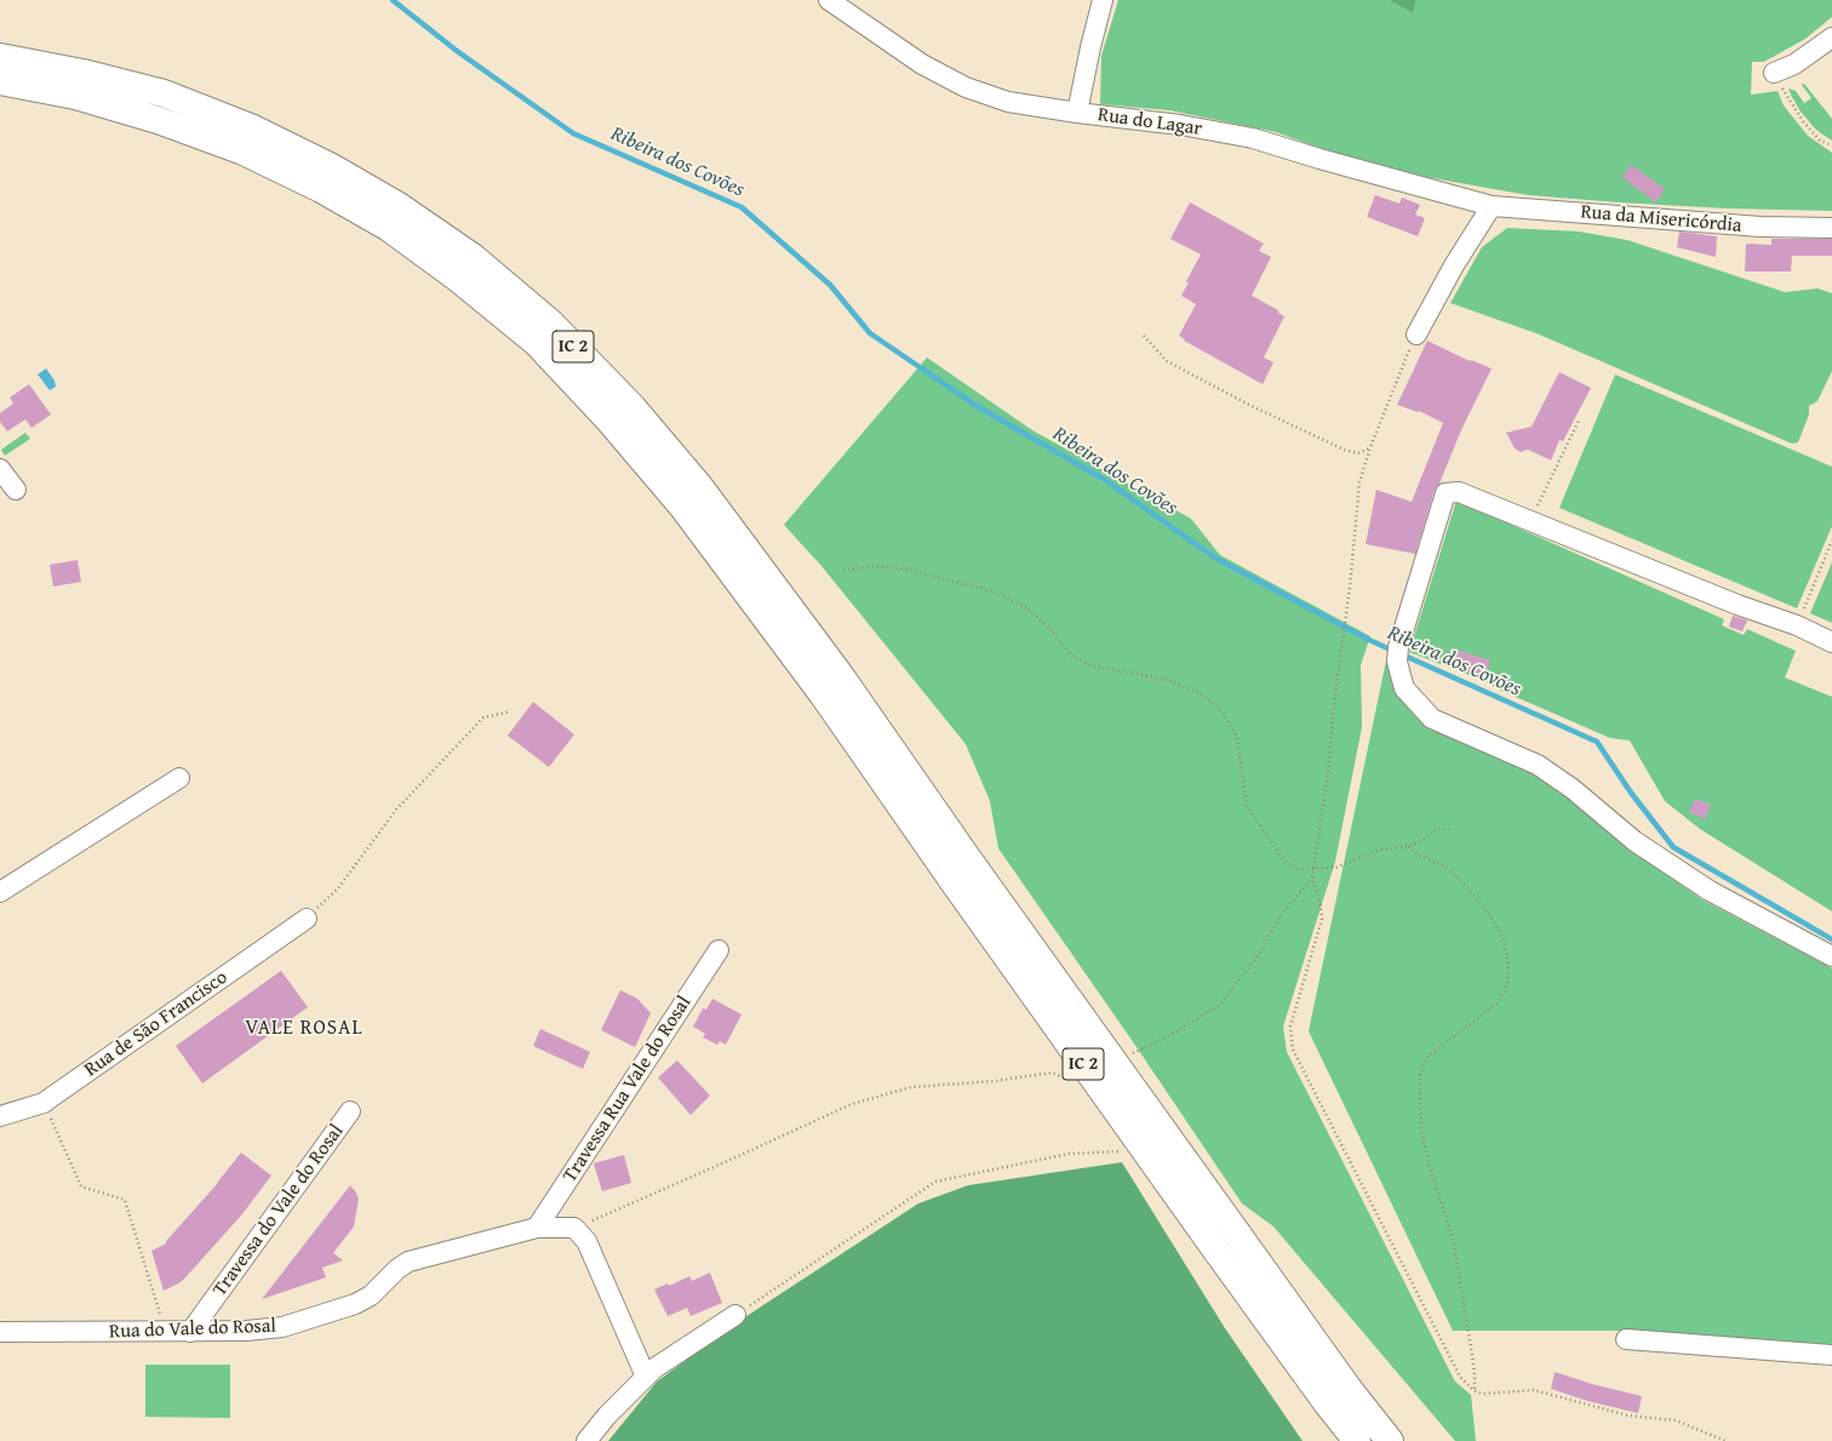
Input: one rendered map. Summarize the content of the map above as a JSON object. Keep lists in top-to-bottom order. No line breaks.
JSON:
{"streets":{"highway":["IC 2"],"street":["Rua do Lagar","Rua da Misericórdia","Rua de São Francisco","Travessa Rua Vale do Rosal","Travessa do Vale do Rosal","Rua do Vale do Rosal"]},"crossings":[["Rua do Lagar","Rua da Misericórdia"],["Travessa Rua Vale do Rosal","Rua do Vale do Rosal"],["Travessa do Vale do Rosal","Rua do Vale do Rosal"]],"districts":["VALE ROSAL"],"water":["Ribeira dos Covões"]}
